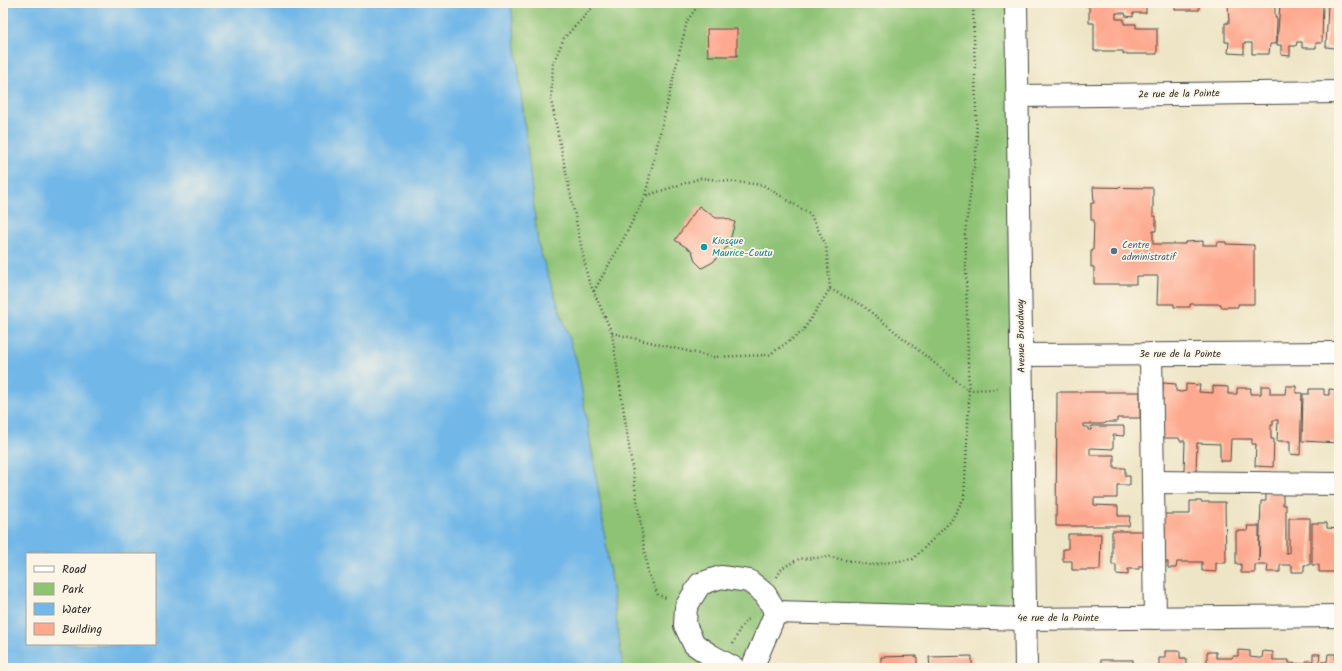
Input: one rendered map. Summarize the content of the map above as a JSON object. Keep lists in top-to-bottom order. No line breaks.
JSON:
{"streets":{"street":["2e rue de la Pointe","Avenue Broadway","3e rue de la Pointe","4e rue de la Pointe"]},"crossings":[["2e rue de la Pointe","Avenue Broadway"],["Avenue Broadway","3e rue de la Pointe"],["Avenue Broadway","4e rue de la Pointe"]],"places":["Kiosque Maurice-Coutu","Centre administratif"],"legend":["Road","Park","Water","Building"]}
